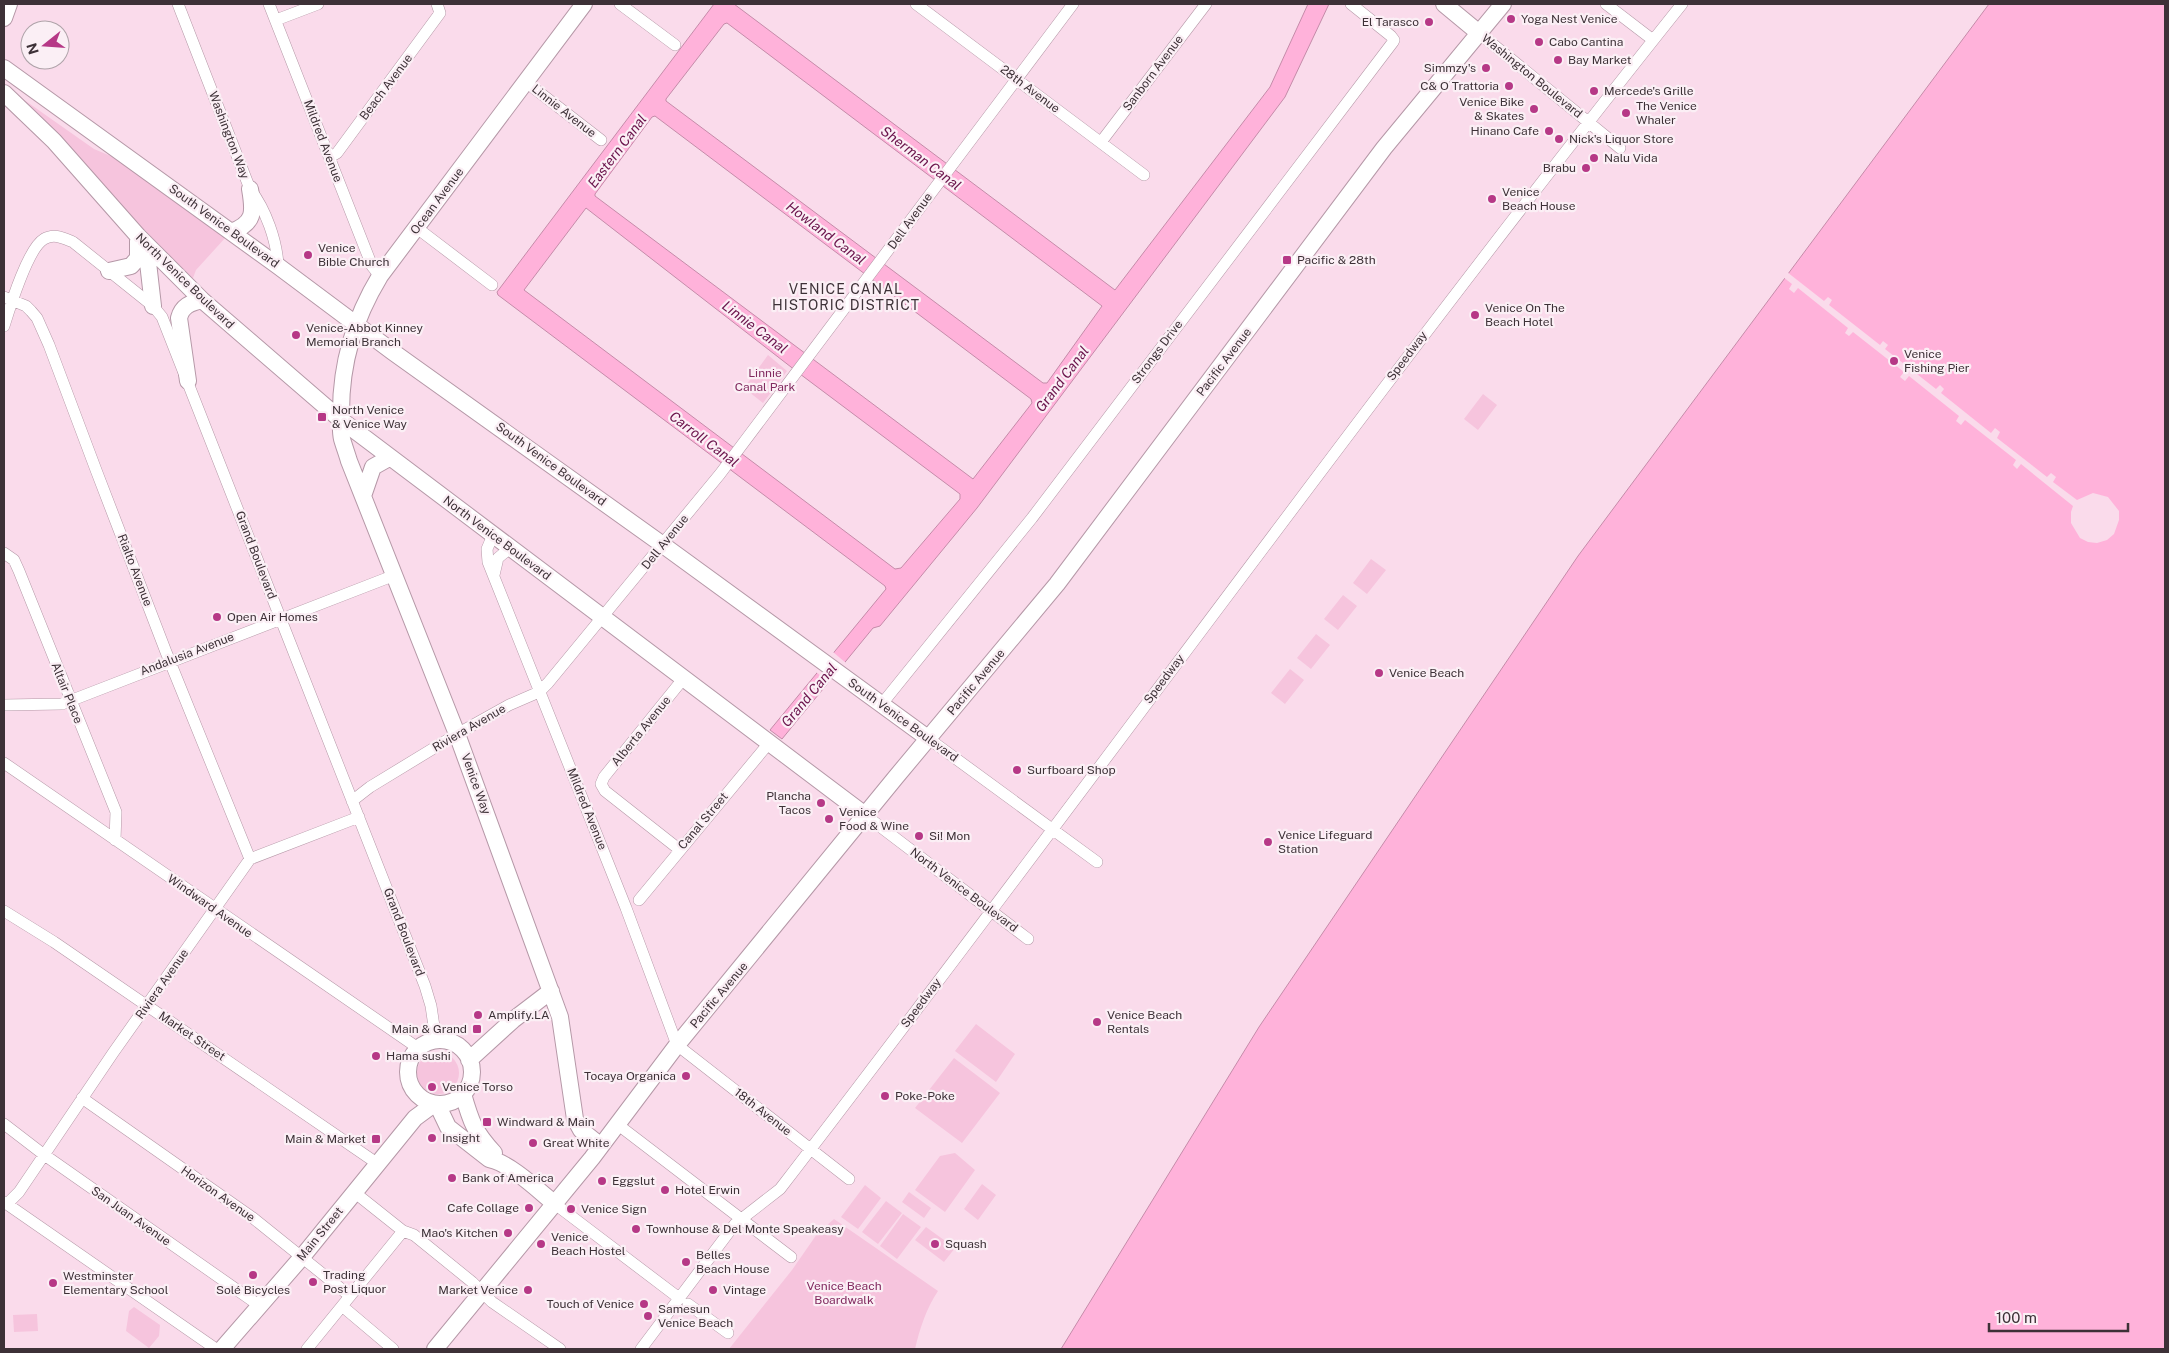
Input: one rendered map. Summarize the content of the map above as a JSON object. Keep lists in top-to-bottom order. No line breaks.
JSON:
{"streets":{"main road":["Washington Boulevard","Ocean Avenue","South Venice Boulevard","North Venice Boulevard","Pacific Avenue","Venice Way","Main Street"],"street":["Sanborn Avenue","Beach Avenue","28th Avenue","Linnie Avenue","Washington Way","Mildred Avenue","Dell Avenue","Strongs Drive","Speedway","Grand Boulevard","Rialto Avenue","Andalusia Avenue","Altair Place","Riviera Avenue","Alberta Avenue","Canal Street","Windward Avenue","Market Street","18th Avenue","Horizon Avenue","San Juan Avenue"]},"crossings":[["Sanborn Avenue","28th Avenue"],["Washington Boulevard","Speedway"],["Washington Boulevard","Pacific Avenue"],["Beach Avenue","Mildred Avenue"],["28th Avenue","Dell Avenue"],["Linnie Avenue","Ocean Avenue"],["Washington Way","South Venice Boulevard"],["Mildred Avenue","Ocean Avenue"],["Mildred Avenue","Dell Avenue"],["Mildred Avenue","North Venice Boulevard"],["Mildred Avenue","Pacific Avenue"],["Mildred Avenue","Riviera Avenue"],["Mildred Avenue","18th Avenue"],["Ocean Avenue","South Venice Boulevard"],["Ocean Avenue","North Venice Boulevard"],["Ocean Avenue","Venice Way"],["Dell Avenue","South Venice Boulevard"],["Dell Avenue","North Venice Boulevard"],["Dell Avenue","Riviera Avenue"],["South Venice Boulevard","Strongs Drive"],["South Venice Boulevard","Speedway"],["South Venice Boulevard","Pacific Avenue"],["North Venice Boulevard","Speedway"],["North Venice Boulevard","Pacific Avenue"],["North Venice Boulevard","Alberta Avenue"],["North Venice Boulevard","Venice Way"],["North Venice Boulevard","Canal Street"],["Speedway","18th Avenue"],["Pacific Avenue","Venice Way"],["Pacific Avenue","18th Avenue"],["Grand Boulevard","Rialto Avenue"],["Grand Boulevard","Andalusia Avenue"],["Grand Boulevard","Riviera Avenue"],["Grand Boulevard","Windward Avenue"],["Grand Boulevard","Main Street"],["Rialto Avenue","Andalusia Avenue"],["Rialto Avenue","Riviera Avenue"],["Andalusia Avenue","Altair Place"],["Andalusia Avenue","Venice Way"],["Altair Place","Windward Avenue"],["Riviera Avenue","Venice Way"],["Riviera Avenue","Windward Avenue"],["Riviera Avenue","Market Street"],["Riviera Avenue","Horizon Avenue"],["Riviera Avenue","San Juan Avenue"],["Alberta Avenue","Canal Street"],["Windward Avenue","Main Street"],["Market Street","Main Street"],["Horizon Avenue","Main Street"],["San Juan Avenue","Main Street"]],"districts":["VENICE CANAL HISTORIC DISTRICT"],"water":["Eastern Canal","Sherman Canal","Howland Canal","Linnie Canal","Grand Canal","Carroll Canal"],"parks":["Linnie Canal Park","Venice Beach Boardwalk"],"places":{"other":["Yoga Nest Venice","El Tarasco","Cabo Cantina","Bay Market","Simmzy's","C& O Trattoria","Mercede's Grille","Venice Bike & Skates","The Venice Whaler","Hinano Cafe","Nick's Liquor Store","Nalu Vida","Brabu","Venice Beach House","Venice Bible Church","Venice On The Beach Hotel","Venice-Abbot Kinney Memorial Branch","Venice Fishing Pier","Open Air Homes","Venice Beach","Surfboard Shop","Plancha Tacos","Venice Food & Wine","Si! Mon","Venice Lifeguard Station","Amplify.LA","Venice Beach Rentals","Hama sushi","Tocaya Organica","Venice Torso","Poke-Poke","Insight","Great White","Bank of America","Eggslut","Hotel Erwin","Cafe Collage","Venice Sign","Townhouse & Del Monte Speakeasy","Mao's Kitchen","Venice Beach Hostel","Squash","Belles Beach House","Solé Bicycles","Trading Post Liquor","Westminster Elementary School","Market Venice","Vintage","Touch of Venice","Samesun Venice Beach"],"transit":["Pacific & 28th","North Venice & Venice Way","Main & Grand","Windward & Main","Main & Market"]},"scale_bar":"100 m","north":"left"}
